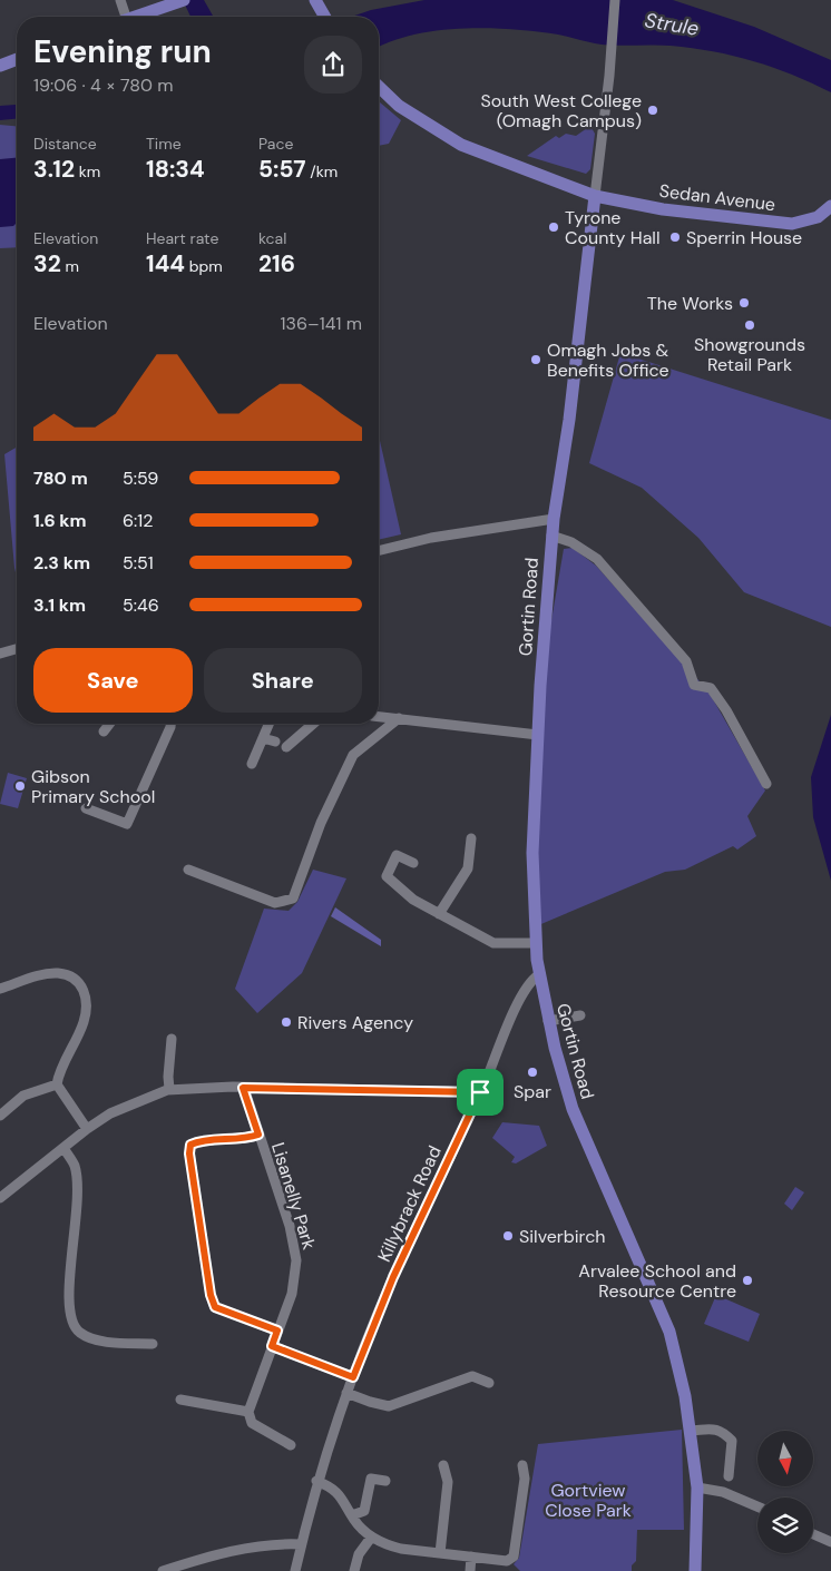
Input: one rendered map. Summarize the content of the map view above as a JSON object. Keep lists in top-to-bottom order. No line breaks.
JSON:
{"streets":{"main road":["Sedan Avenue","Gortin Road"],"street":["Lisanelly Park","Killybrack Road"]},"crossings":[["Sedan Avenue","Gortin Road"],["Gortin Road","Killybrack Road"]],"water":["Strule"],"parks":["Gortview Close Park"],"places":["South West College (Omagh Campus)","Tyrone County Hall","Sperrin House","The Works","Showgrounds Retail Park","Omagh Jobs & Benefits Office","Gibson Primary School","Rivers Agency","Spar","Silverbirch","Arvalee School and Resource Centre"],"north":"bottom","page":{"heading":["Evening run","19:06 · 4 × 780 m"],"stats":[["Distance","3.12 km"],["Time","18:34"],["Pace","5:57 /km"],["Elevation","32 m"],["Heart rate","144 bpm"],["kcal","216"]],"chart":["Elevation","136–141 m"],"list":[{"name":"780 m","note":"5:59"},{"name":"1.6 km","note":"6:12"},{"name":"2.3 km","note":"5:51"},{"name":"3.1 km","note":"5:46"}],"buttons":["Save","Share"]}}
